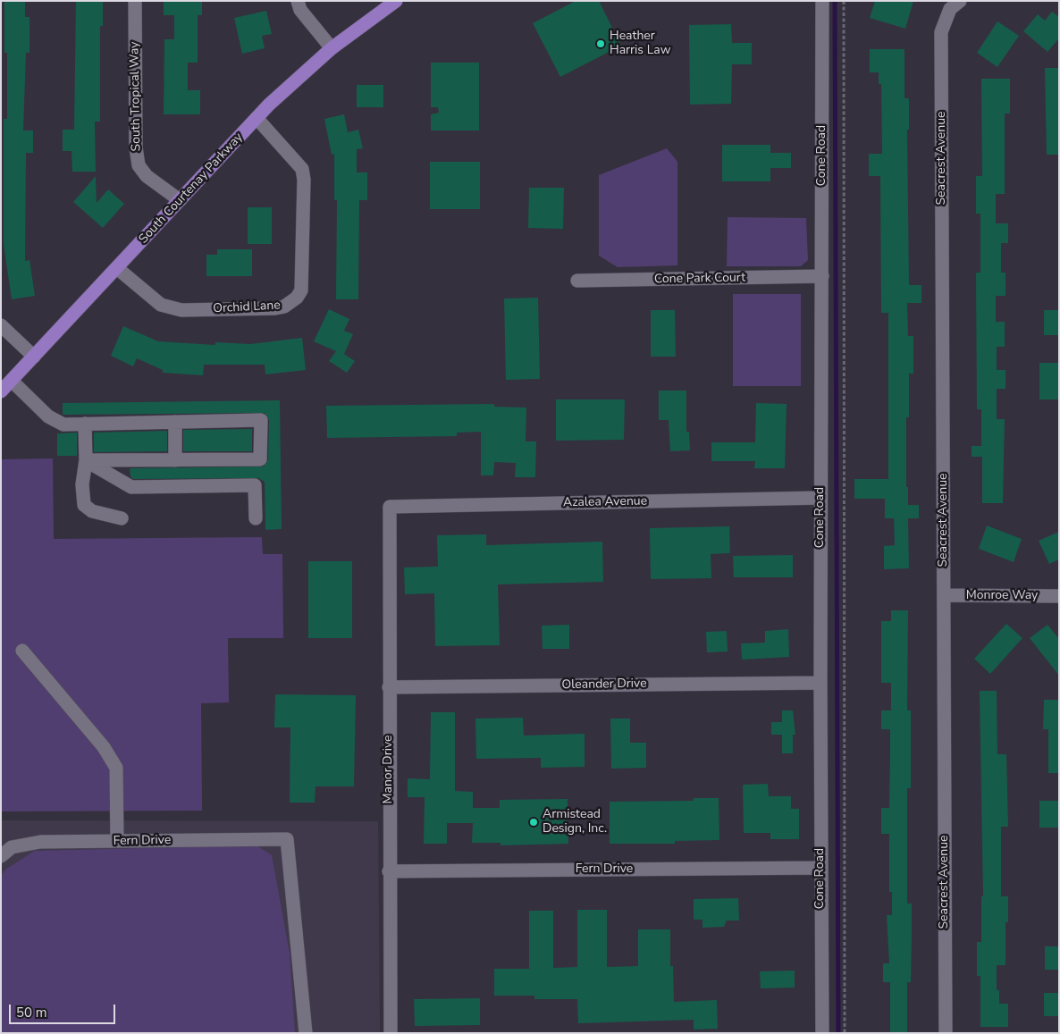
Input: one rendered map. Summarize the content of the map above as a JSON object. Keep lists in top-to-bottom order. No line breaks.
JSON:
{"streets":{"main road":["South Courtenay Parkway"],"street":["South Tropical Way","Cone Road","Seacrest Avenue","Cone Park Court","Orchid Lane","Azalea Avenue","Monroe Way","Oleander Drive","Manor Drive","Fern Drive"]},"crossings":[["South Tropical Way","South Courtenay Parkway"],["Cone Road","Cone Park Court"],["Cone Road","Azalea Avenue"],["Cone Road","Oleander Drive"],["Cone Road","Fern Drive"],["Seacrest Avenue","Monroe Way"],["South Courtenay Parkway","Orchid Lane"],["Azalea Avenue","Manor Drive"],["Oleander Drive","Manor Drive"],["Manor Drive","Fern Drive"]],"places":["Heather Harris Law","Armistead Design, Inc."],"scale_bar":"50 m"}
